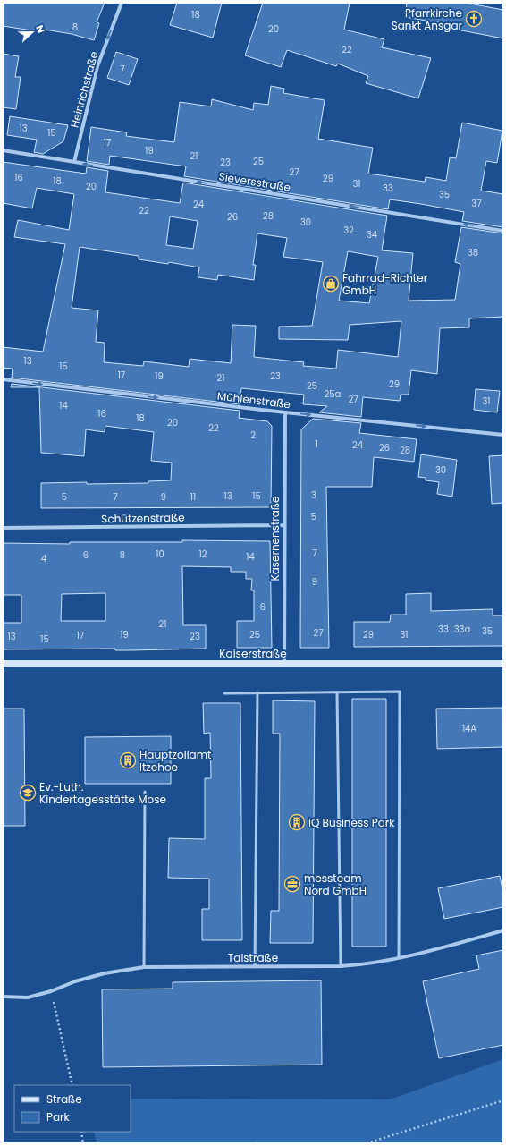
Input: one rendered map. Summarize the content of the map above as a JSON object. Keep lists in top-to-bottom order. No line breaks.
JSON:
{"streets":{"main road":["Kaiserstraße"],"street":["Heinrichstraße","Sieversstraße","Mühlenstraße","Schützenstraße","Kasernenstraße","Talstraße"]},"crossings":[["Heinrichstraße","Sieversstraße"],["Mühlenstraße","Kasernenstraße"],["Schützenstraße","Kasernenstraße"],["Kasernenstraße","Kaiserstraße"]],"one_way":["Heinrichstraße","Sieversstraße","Mühlenstraße"],"places":{"church":["Pfarrkirche Sankt Ansgar"],"shop":["Fahrrad-Richter GmbH"],"building":["Hauptzollamt Itzehoe","iQ Business Park"],"school or university":["Ev.-Luth. Kindertagesstätte Mose"],"office":["messteam Nord GmbH"]},"house_numbers":["18","8","20","22","7","13","15","17","19","21","25","23","27","16","29","18","31","20","33","35","37","24","22","28","26","30","32","34","38","13","15","17","19","23","21","29","25","25a","27","31","14","16","18","20","22","2","1","24","26","28","30","3","13","15","5","7","9","11","5","7","10","12","6","8","14","4","9","6","21","33","33a","35","27","19","25","29","31","17","13","23","15","14A"],"legend":["Straße","Park"],"north":"right"}
